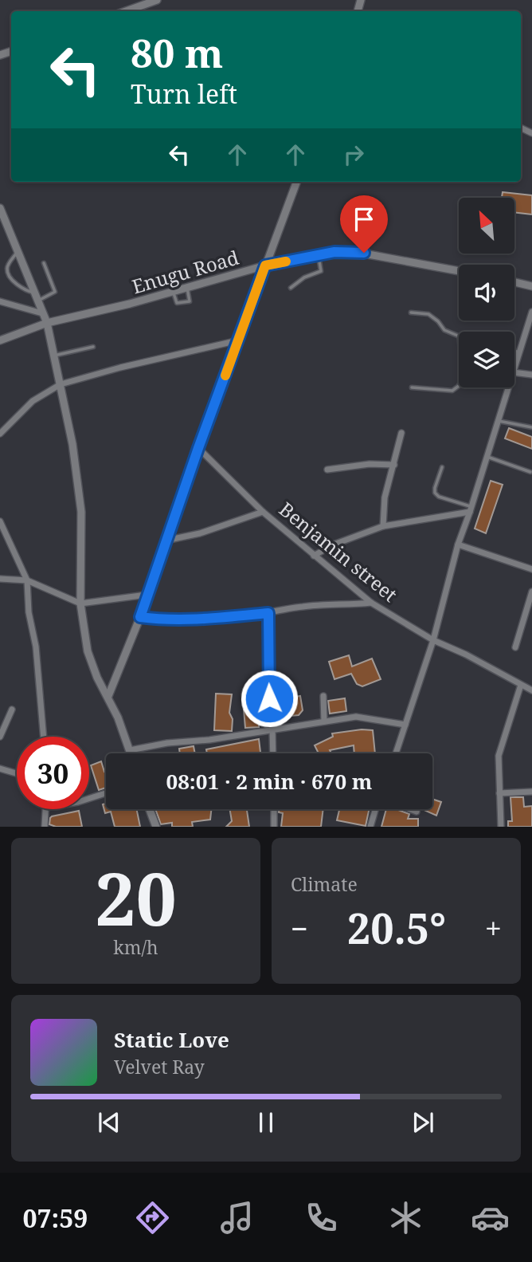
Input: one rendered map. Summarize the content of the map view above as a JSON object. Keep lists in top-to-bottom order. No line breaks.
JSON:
{"streets":{"street":["Enugu Road","Benjamin street"]},"north":"top left","page":{"turn":["80 m","Turn left"],"limit":"30","trip":"08:01 · 2 min · 670 m","tile":[["20","km/h"],"Climate"],"heat":["−","20.5°","+"],"song":["Static Love","Velvet Ray"],"tabs":"07:59"}}
